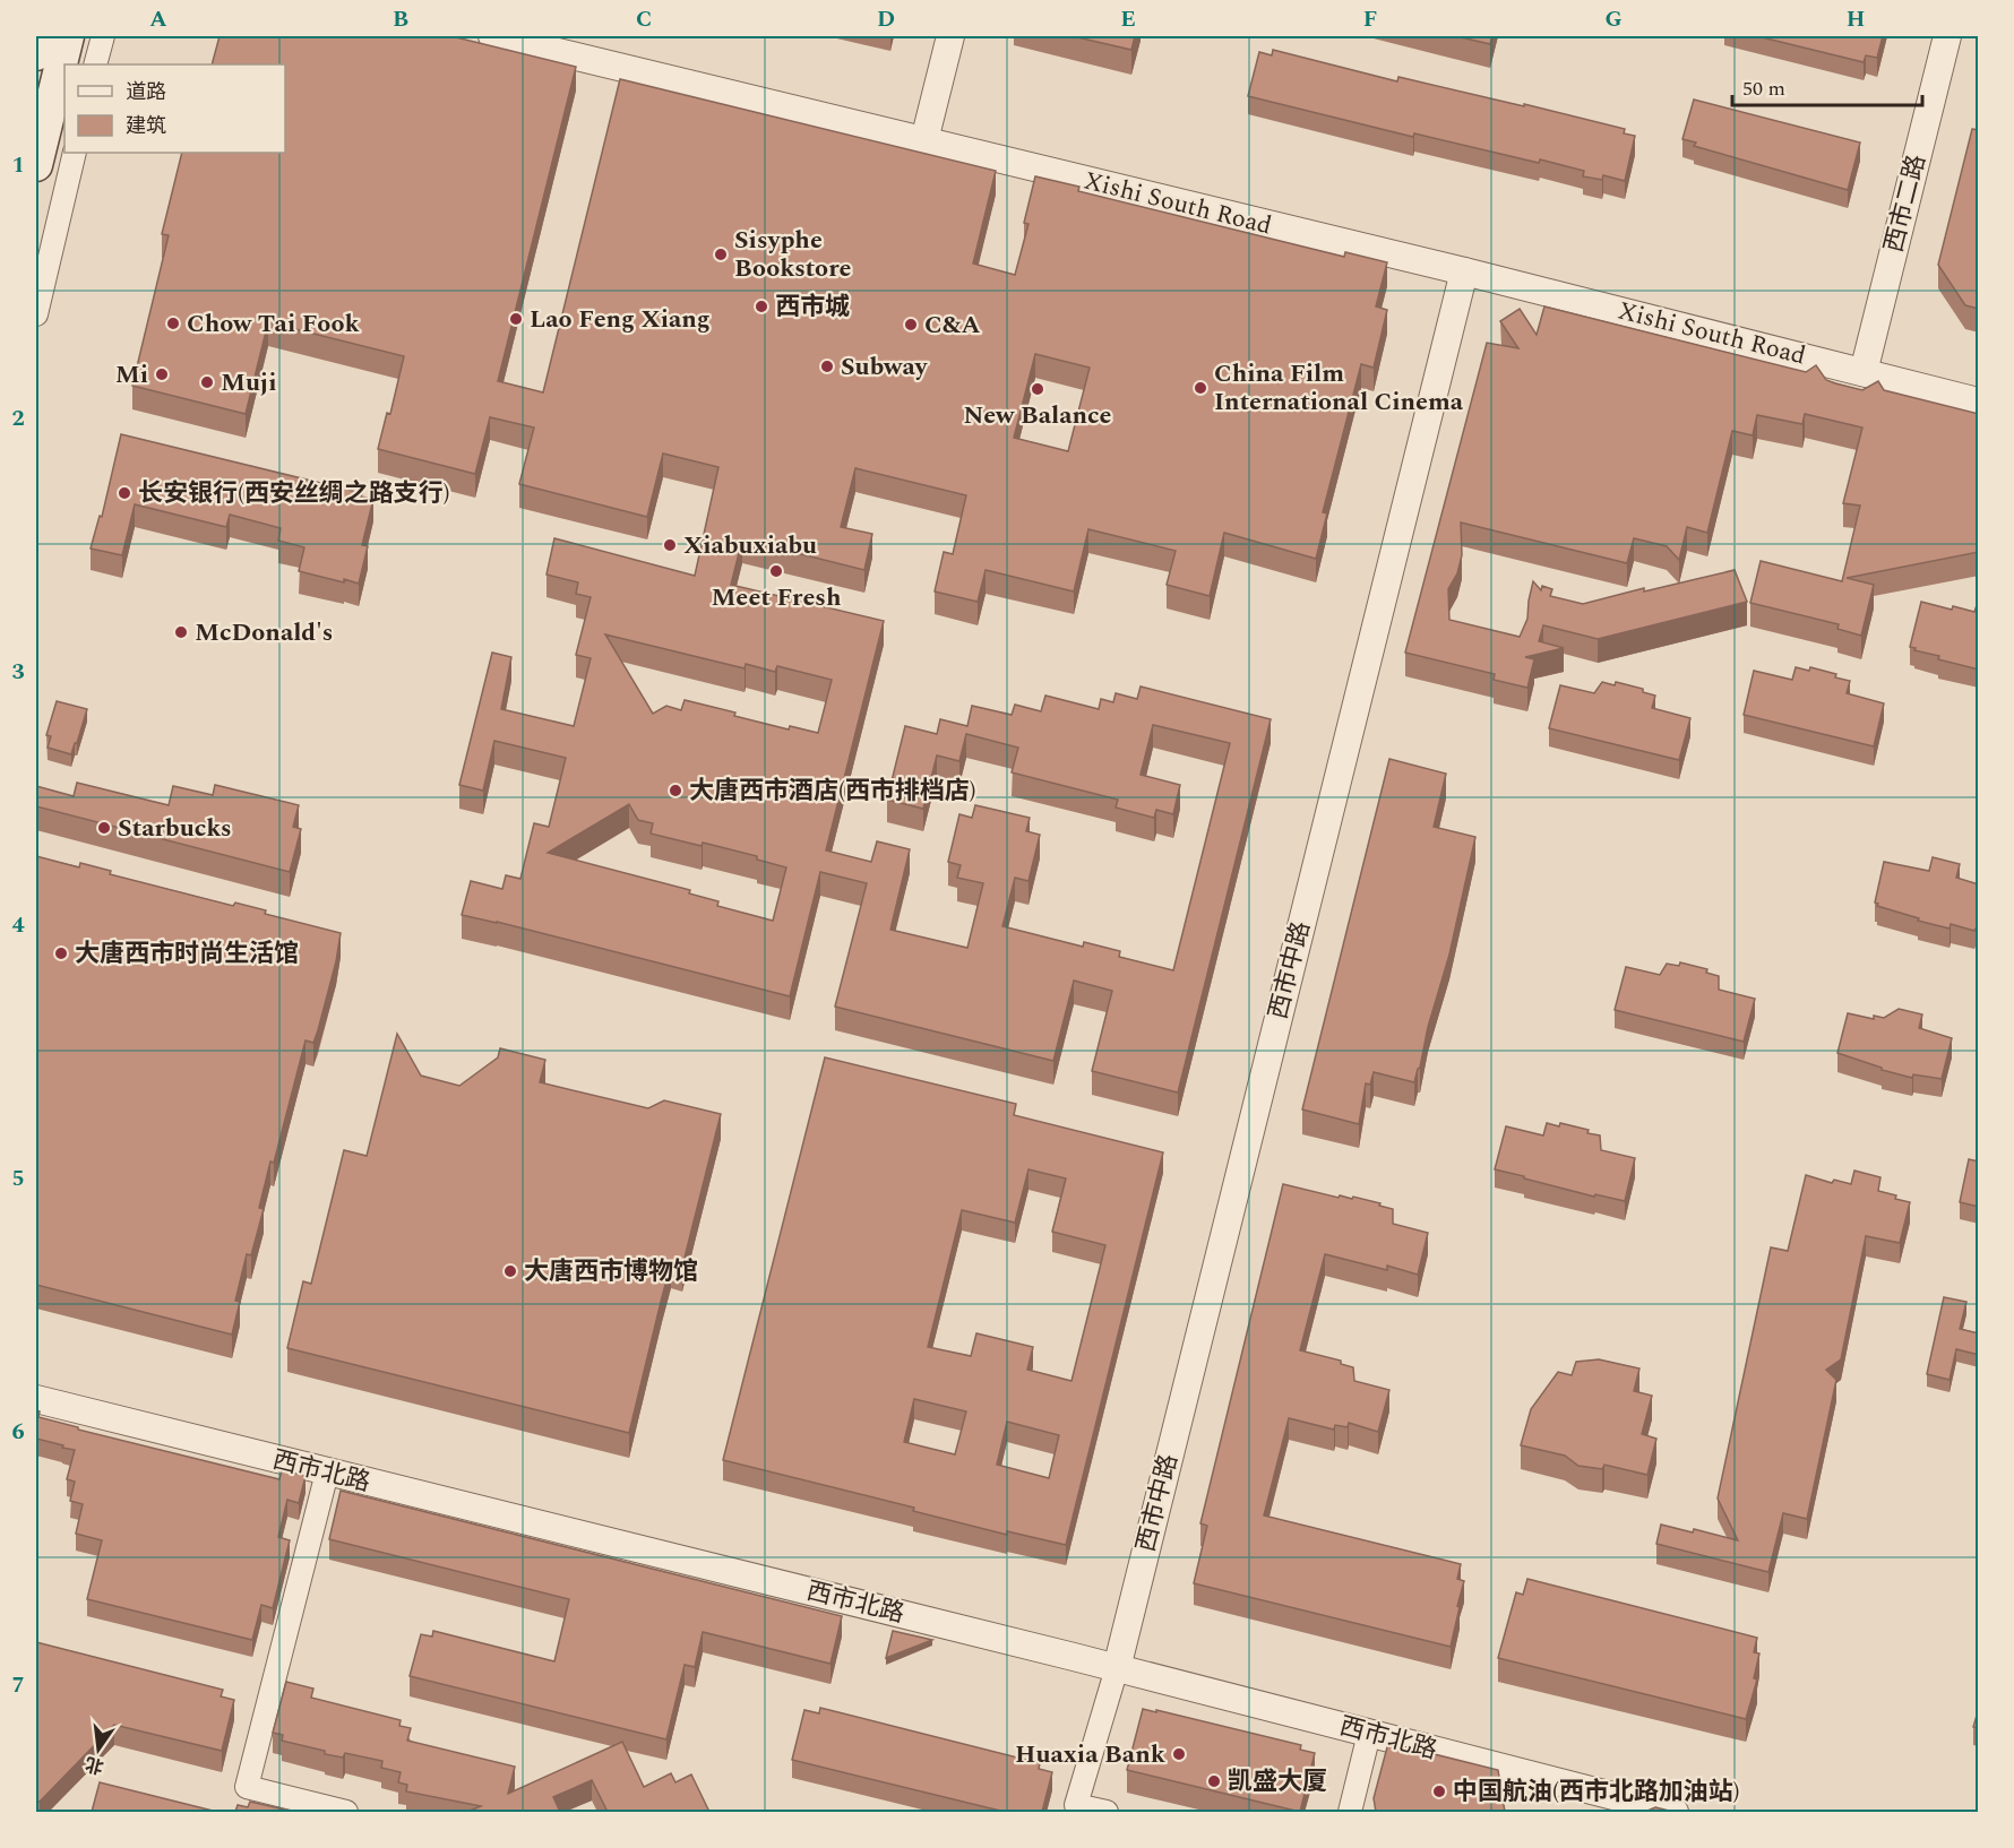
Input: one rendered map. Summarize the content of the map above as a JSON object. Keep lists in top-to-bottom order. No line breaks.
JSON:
{"streets":{"street":["Xishi South Road","西市二路","西市中路","西市北路"]},"crossings":[["Xishi South Road","西市二路"],["Xishi South Road","西市中路"],["西市中路","西市北路"]],"places":["Sisyphe Bookstore","西市城","Lao Feng Xiang","Chow Tai Fook","C&A","Subway","Mi","Muji","China Film International Cinema","New Balance","长安银行(西安丝绸之路支行)","Xiabuxiabu","Meet Fresh","McDonald's","大唐西市酒店(西市排档店)","Starbucks","大唐西市时尚生活馆","大唐西市博物馆","Huaxia Bank","凯盛大厦","中国航油(西市北路加油站)"],"legend":["道路","建筑"],"scale_bar":"50 m","north":"bottom","grid":{"columns":["A","B","C","D","E","F","G","H"],"rows":["1","2","3","4","5","6","7"]}}
